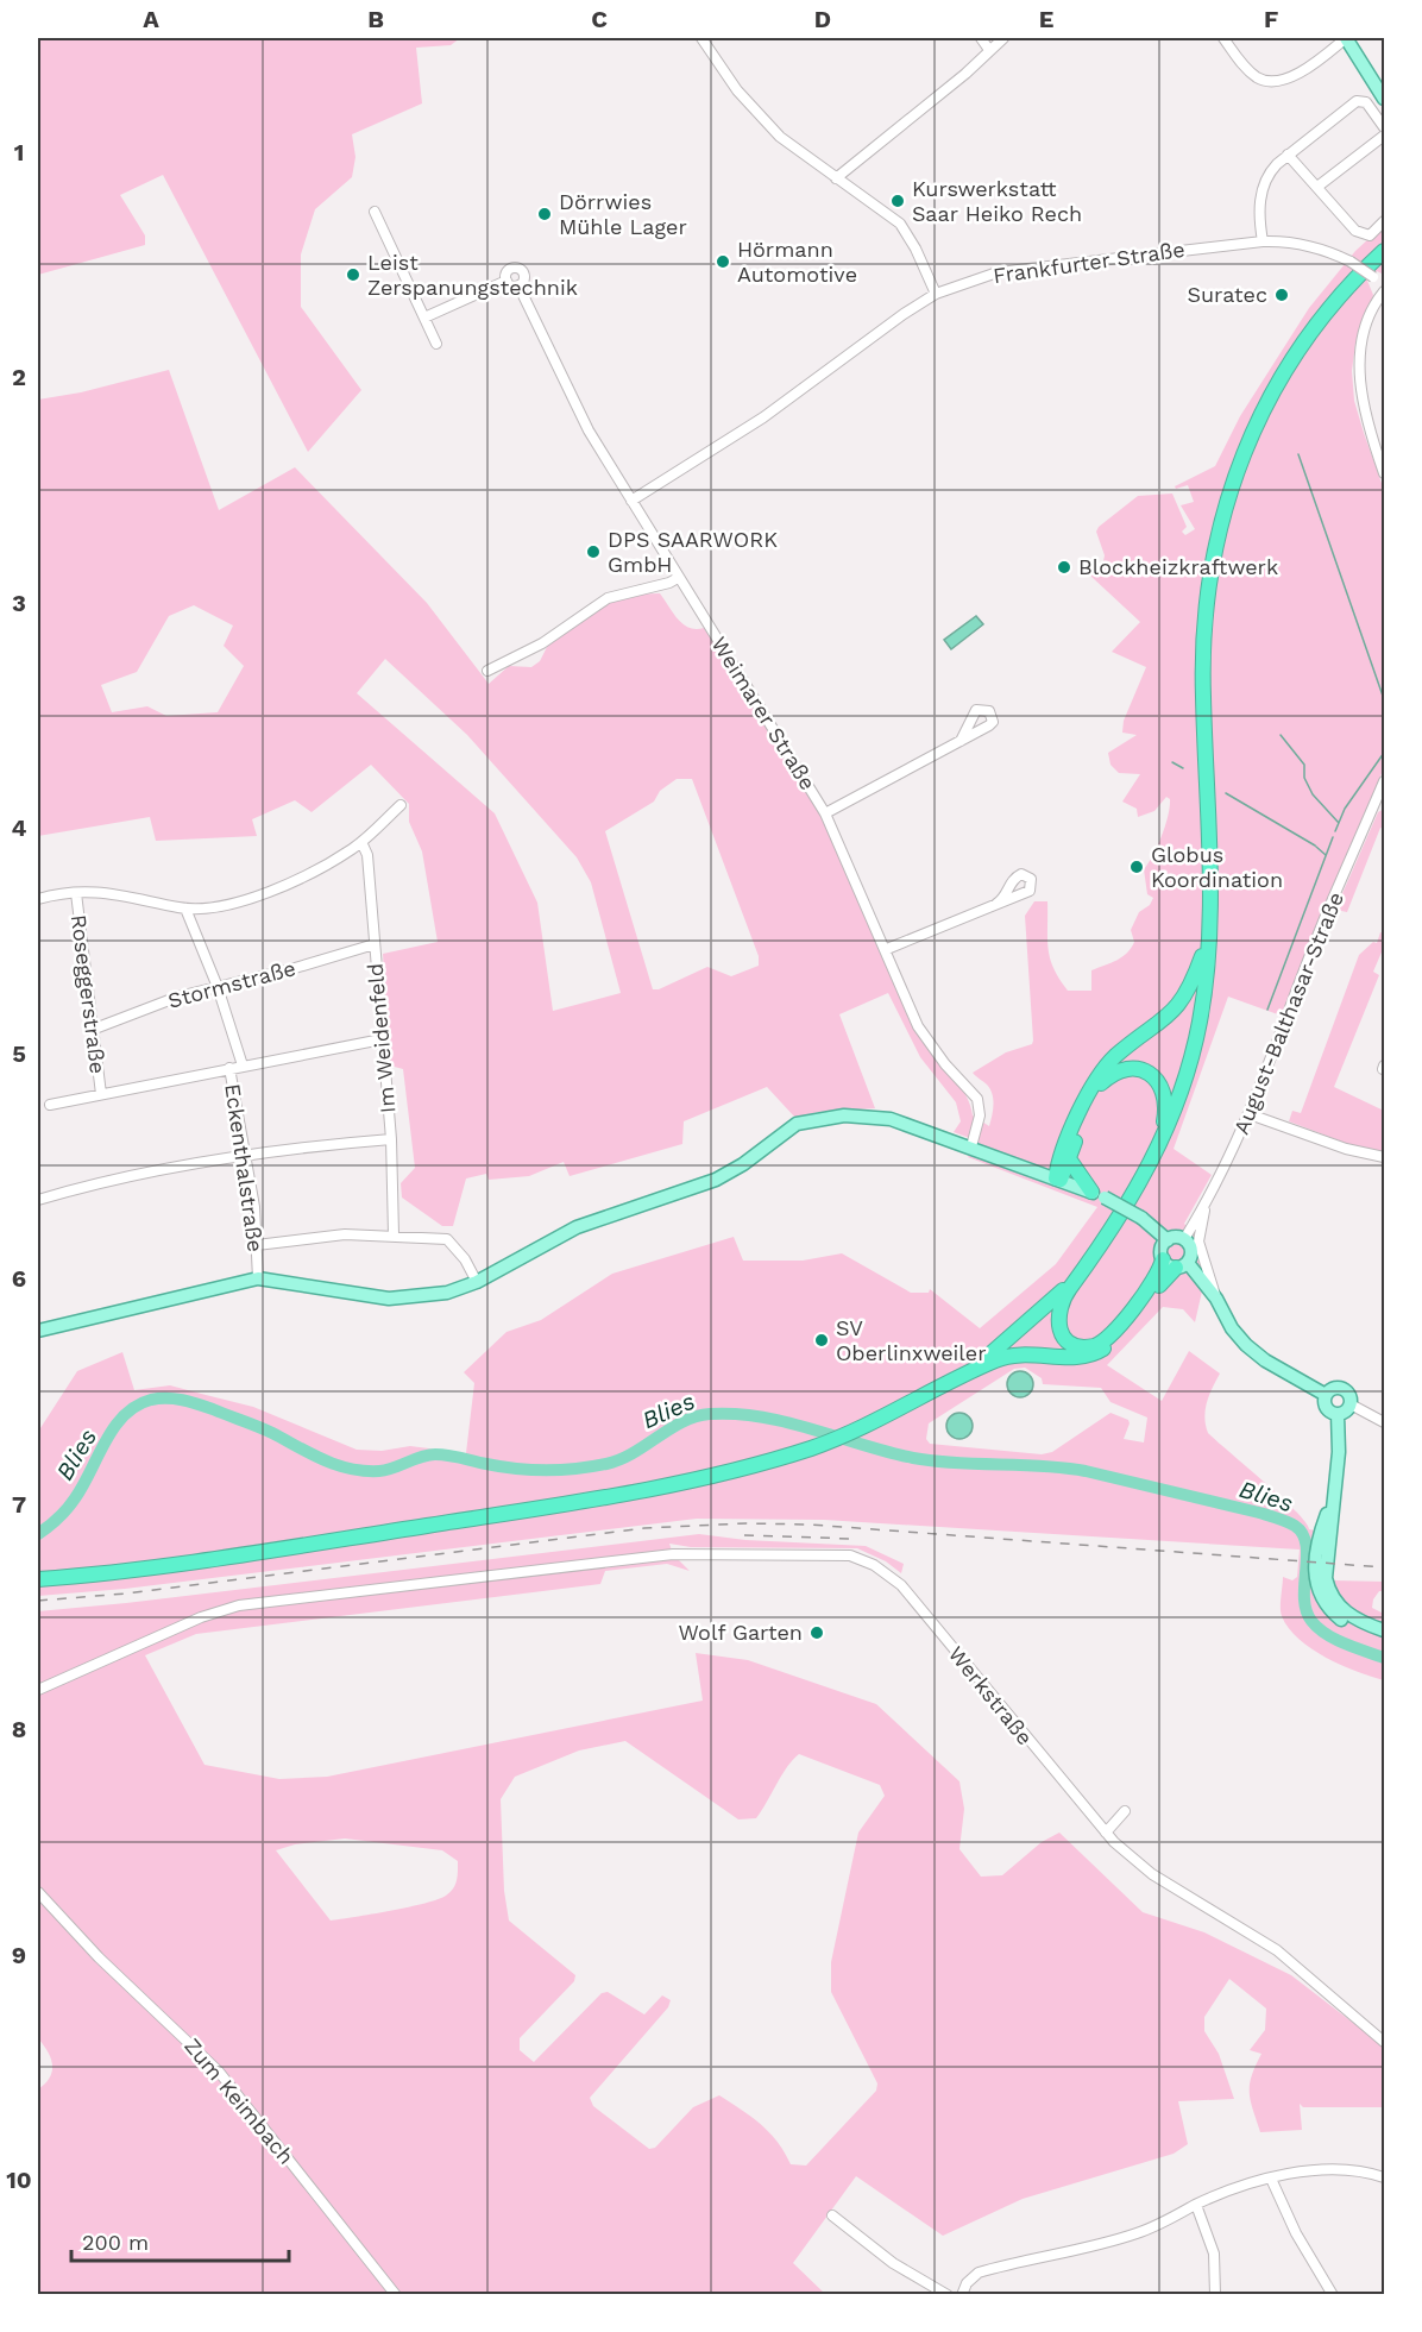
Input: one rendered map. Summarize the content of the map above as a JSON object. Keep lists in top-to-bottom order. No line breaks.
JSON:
{"streets":{"street":["Frankfurter Straße","Weimarer Straße","Stormstraße","Roseggerstraße","August-Balthasar-Straße","Im Weidenfeld","Eckenthalstraße","Werkstraße","Zum Keimbach"]},"crossings":[["Frankfurter Straße","Weimarer Straße"],["Stormstraße","Roseggerstraße"],["Stormstraße","Im Weidenfeld"],["Roseggerstraße","Eckenthalstraße"]],"water":["Blies"],"places":["Kurswerkstatt Saar Heiko Rech","Dörrwies Mühle Lager","Hörmann Automotive","Leist Zerspanungstechnik","Suratec","DPS SAARWORK GmbH","Blockheizkraftwerk","Globus Koordination","SV Oberlinxweiler","Wolf Garten"],"scale_bar":"200 m","grid":{"columns":["A","B","C","D","E","F"],"rows":["1","2","3","4","5","6","7","8","9","10"]}}
